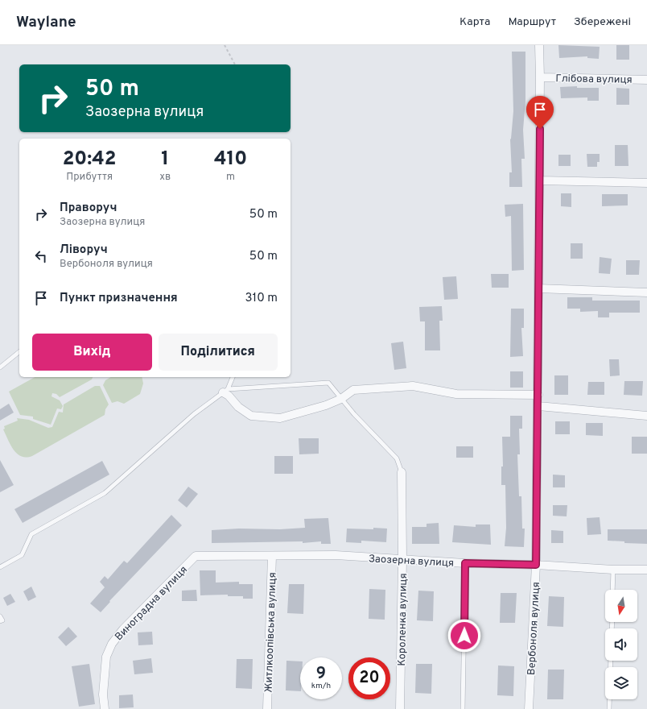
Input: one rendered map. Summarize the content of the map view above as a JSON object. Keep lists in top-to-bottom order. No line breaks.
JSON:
{"streets":{"street":["Глібова вулиця","Заозерна вулиця","Виноградна вулиця","Короленка вулиця","Вербоноля вулиця","Житлкоопівська вулиця"]},"crossings":[["Глібова вулиця","Вербоноля вулиця"],["Заозерна вулиця","Виноградна вулиця"],["Заозерна вулиця","Короленка вулиця"],["Заозерна вулиця","Вербоноля вулиця"],["Заозерна вулиця","Житлкоопівська вулиця"]],"north":"bottom","page":{"header":"Waylane","nav":["Карта","Маршрут","Збережені"],"turn":["50 m","Заозерна вулиця"],"eta":["20:42","Прибуття","1","хв","410","m"],"list":[{"name":"Праворуч","note":"Заозерна вулиця","value":"50 m"},{"name":"Ліворуч","note":"Вербоноля вулиця","value":"50 m"},{"name":"Пункт призначення","value":"310 m"}],"buttons":["Вихід","Поділитися"],"speed":"9 km/h","limit":"20"}}
